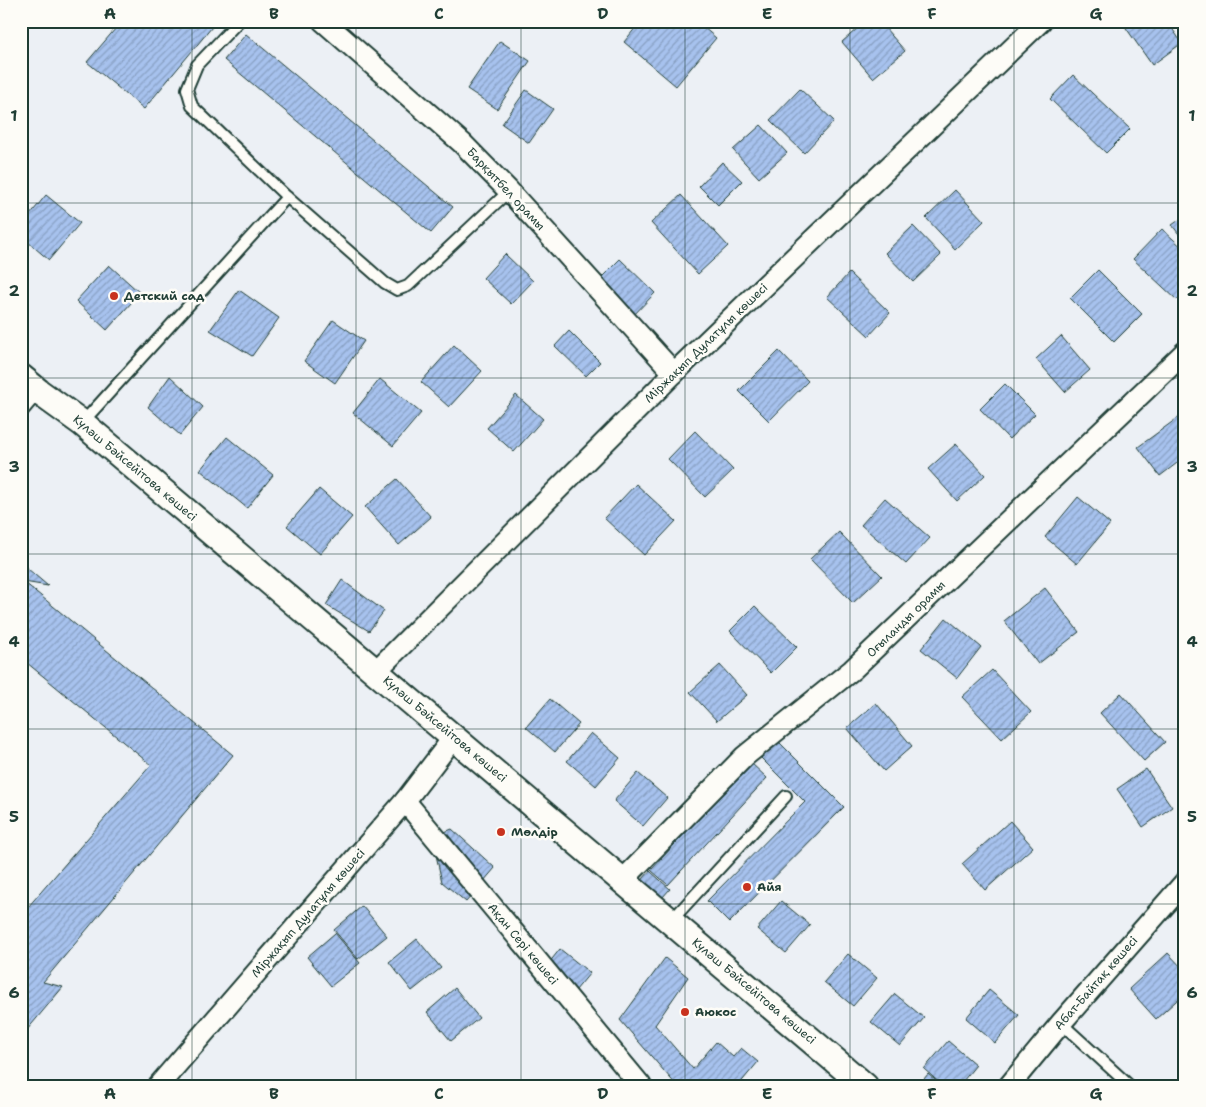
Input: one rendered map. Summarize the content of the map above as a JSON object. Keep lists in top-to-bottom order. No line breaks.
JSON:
{"streets":{"street":["Барқытбел орамы","Міржақып Дулатұлы көшесі","Күләш Бәйсейітова көшесі","Оғыланды орамы","Ақан Сері көшесі","Абат-Байтақ көшесі"]},"crossings":[["Барқытбел орамы","Міржақып Дулатұлы көшесі"],["Міржақып Дулатұлы көшесі","Күләш Бәйсейітова көшесі"],["Міржақып Дулатұлы көшесі","Ақан Сері көшесі"],["Күләш Бәйсейітова көшесі","Оғыланды орамы"]],"places":["Детский сад","Мөлдiр","Айя","Аюкос"],"grid":{"columns":["A","B","C","D","E","F","G"],"rows":["1","2","3","4","5","6"]}}
